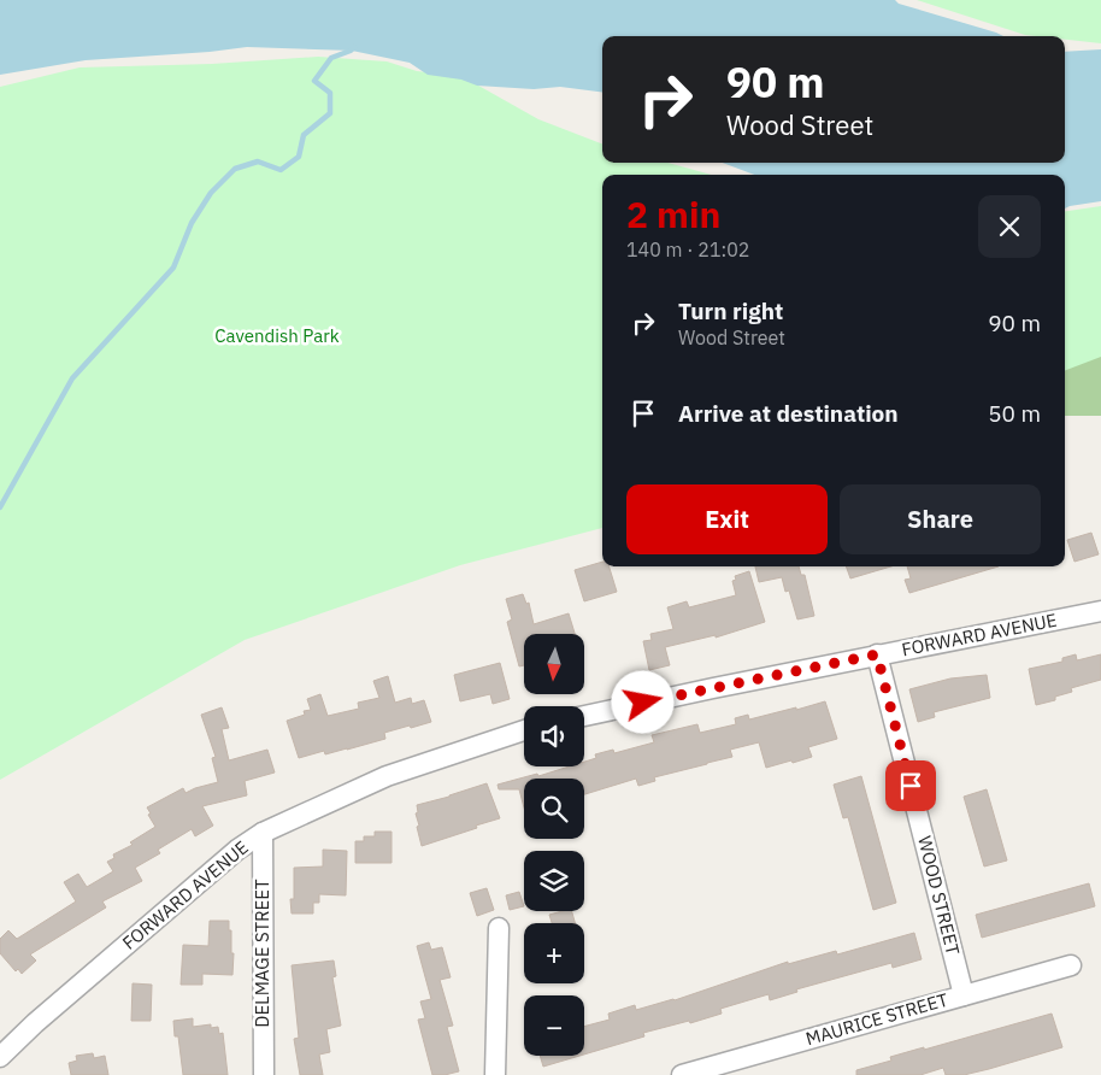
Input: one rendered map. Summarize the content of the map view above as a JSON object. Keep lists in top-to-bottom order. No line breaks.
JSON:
{"streets":{"street":["FORWARD AVENUE","WOOD STREET","DELMAGE STREET","MAURICE STREET"]},"crossings":[["FORWARD AVENUE","WOOD STREET"],["FORWARD AVENUE","DELMAGE STREET"],["WOOD STREET","MAURICE STREET"]],"parks":["Cavendish Park"],"north":"bottom","page":{"turn":["90 m","Wood Street"],"heading":["2 min","140 m · 21:02"],"list":[{"name":"Turn right","note":"Wood Street","value":"90 m"},{"name":"Arrive at destination","value":"50 m"}],"buttons":["Exit","Share"],"map_buttons":["+","−"]}}
